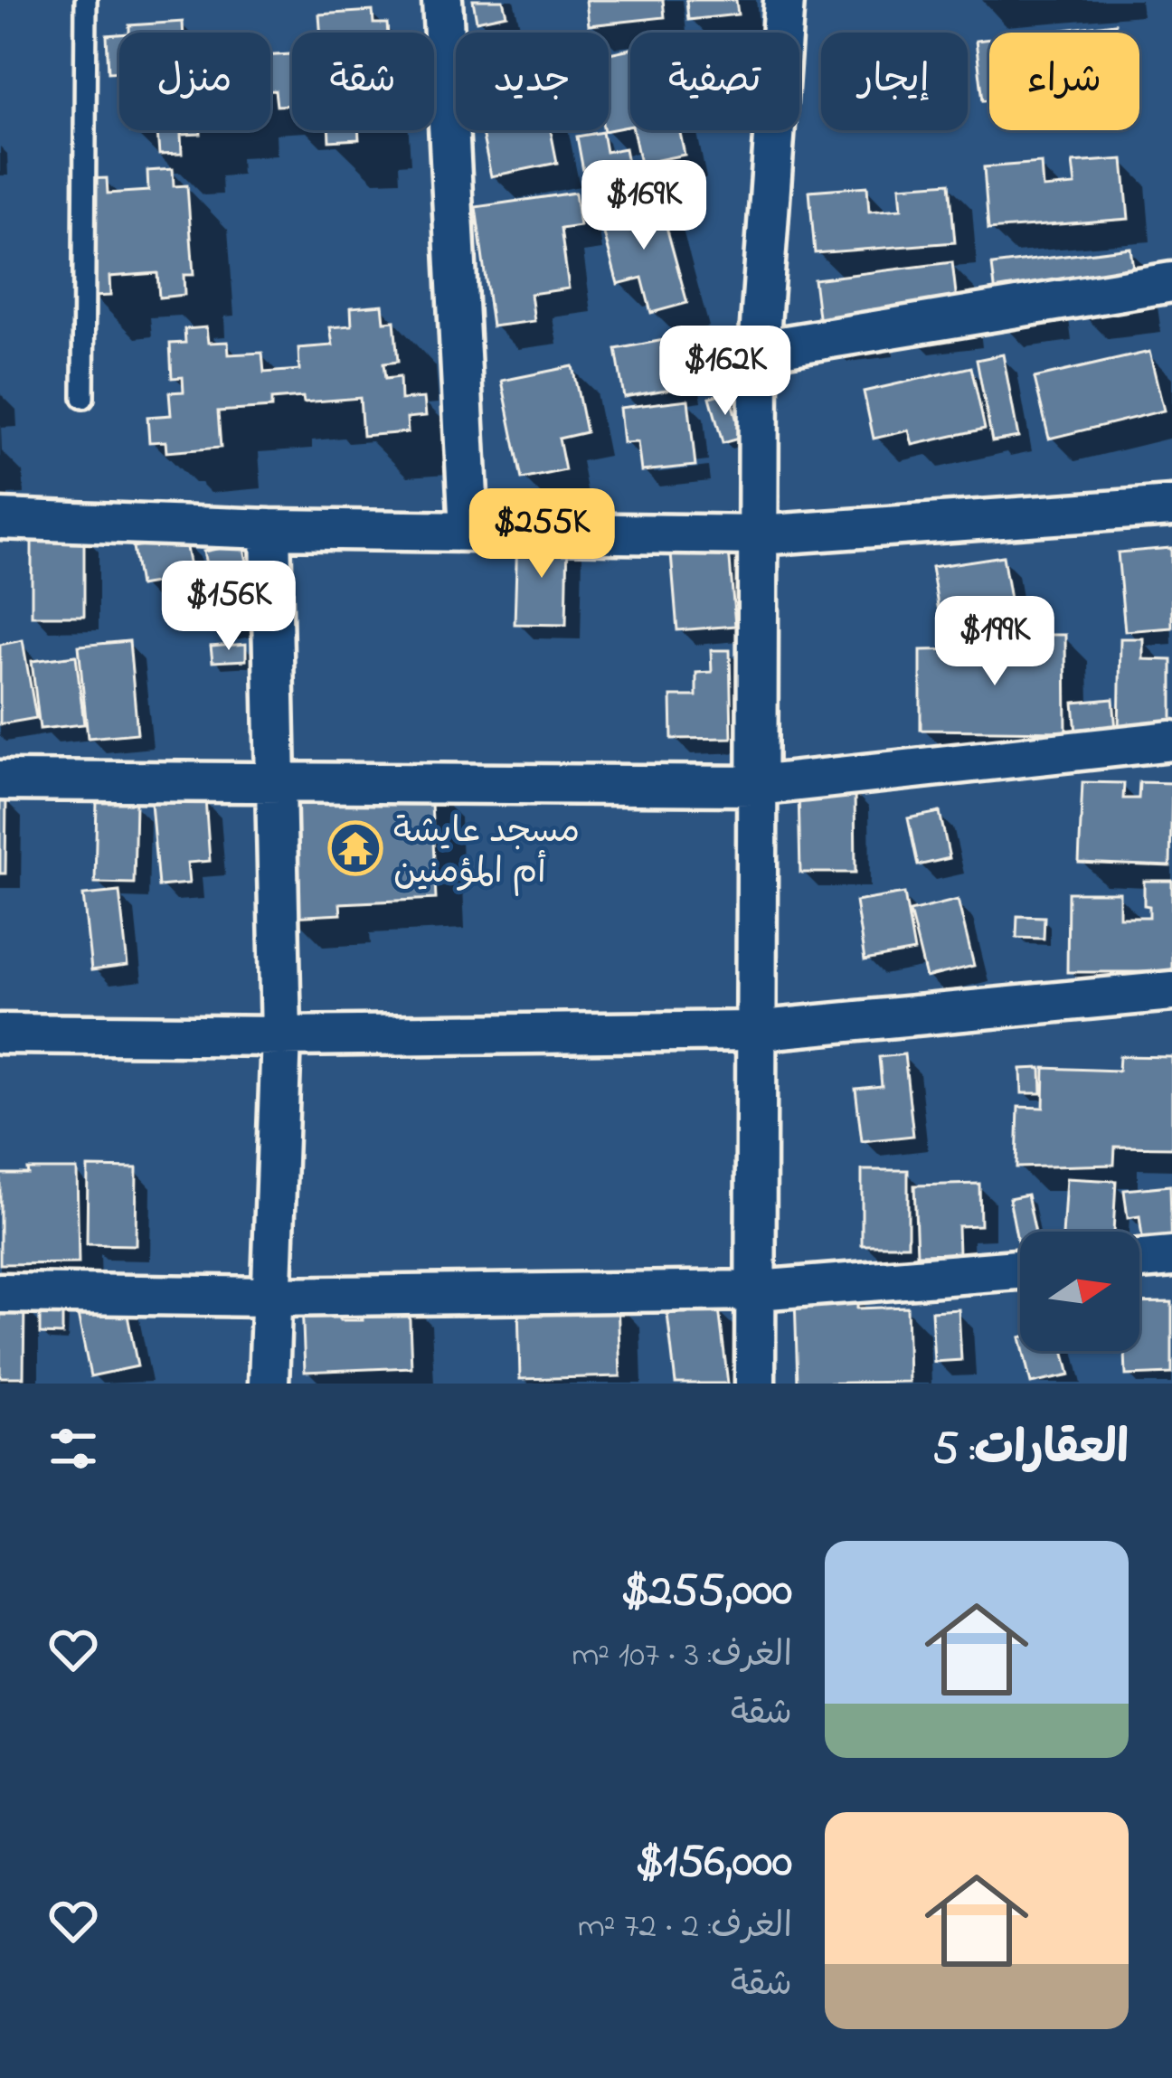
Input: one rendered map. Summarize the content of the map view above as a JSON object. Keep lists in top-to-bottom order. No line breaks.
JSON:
{"places":{"temple":["مسجد عايشة أم المؤمنين"]},"north":"right","page":{"chip":["شراء","إيجار","تصفية","جديد","شقة","منزل"],"price":["$169K","$162K","$255K","$156K","$199K"],"heading":"العقارات: 5","list":[{"name":"$255,000","note":"الغرف: 3 · 107 m² · شقة"},{"name":"$156,000","note":"الغرف: 2 · 72 m² · شقة"}]}}
